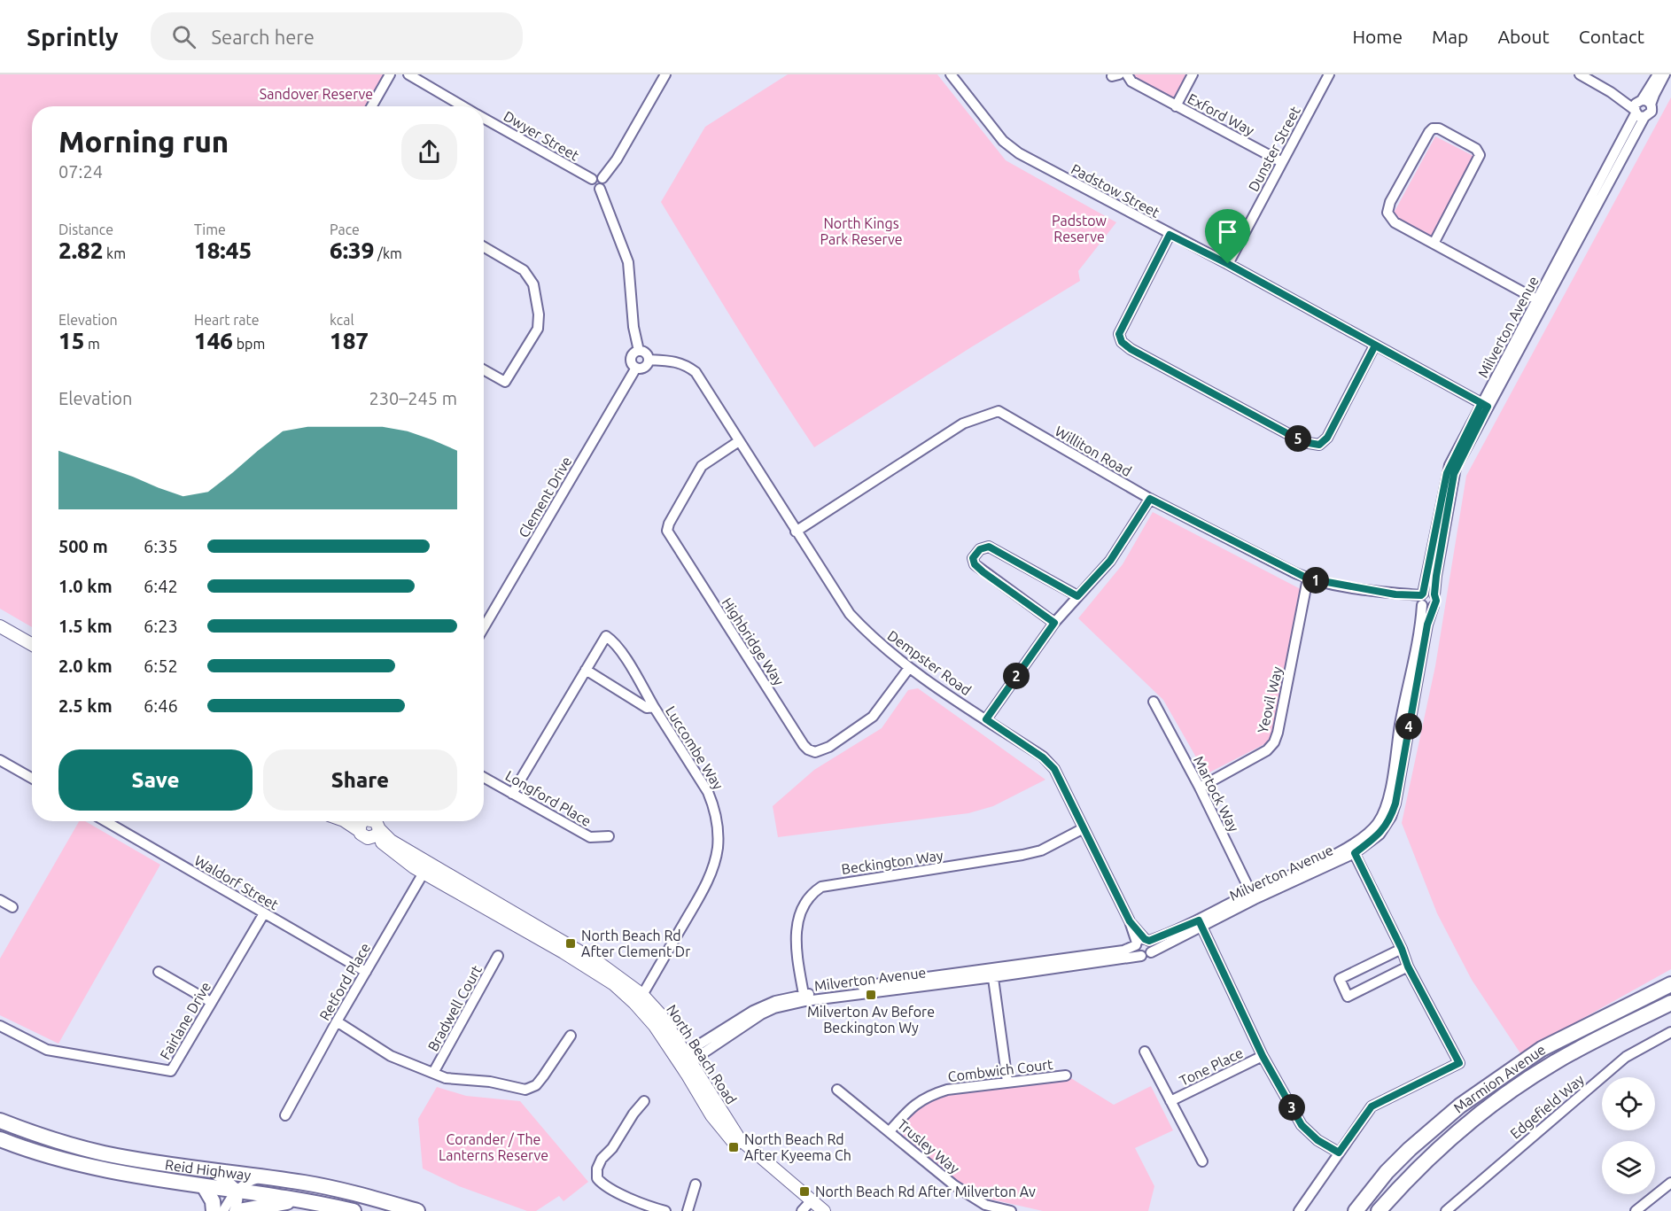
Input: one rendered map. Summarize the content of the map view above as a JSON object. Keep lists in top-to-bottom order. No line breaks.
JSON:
{"streets":{"highway":["Marmion Avenue","Reid Highway"],"main road":["North Beach Road"],"street":["Exford Way","Dwyer Street","Dunster Street","Padstow Street","Milverton Avenue","Williton Road","Clement Drive","Highbridge Way","Dempster Road","Yeovil Way","Luccombe Way","Martock Way","Longford Place","Beckington Way","Waldorf Street","Retford Place","Bradwell Court","Fairlane Drive","Tone Place","Combwich Court","Edgefield Way","Trusley Way"]},"crossings":[["Exford Way","Dunster Street"],["Dwyer Street","Clement Drive"],["Dunster Street","Padstow Street"],["Padstow Street","Milverton Avenue"],["Milverton Avenue","Williton Road"],["Milverton Avenue","Dempster Road"],["Milverton Avenue","Martock Way"],["Milverton Avenue","Beckington Way"],["Milverton Avenue","North Beach Road"],["Williton Road","Dempster Road"],["Williton Road","Yeovil Way"],["Clement Drive","Dempster Road"],["Highbridge Way","Dempster Road"],["Dempster Road","Beckington Way"],["Yeovil Way","Martock Way"],["Luccombe Way","Longford Place"],["Luccombe Way","North Beach Road"],["Waldorf Street","Retford Place"],["Waldorf Street","Fairlane Drive"],["Retford Place","North Beach Road"],["Combwich Court","Trusley Way"]],"parks":["Sandover Reserve","Padstow Reserve","North Kings Park Reserve","Corander / The Lanterns Reserve"],"places":{"transit":["North Beach Rd After Clement Dr","Milverton Av Before Beckington Wy","North Beach Rd After Kyeema Ch","North Beach Rd After Milverton Av"]},"page":{"header":"Sprintly","search":"Search here","nav":["Home","Map","About","Contact"],"heading":["Morning run","07:24"],"stats":[["Distance","2.82 km"],["Time","18:45"],["Pace","6:39 /km"],["Elevation","15 m"],["Heart rate","146 bpm"],["kcal","187"]],"chart":["Elevation","230–245 m"],"pins":["5","1","2","4","3"],"list":[{"name":"500 m","note":"6:35"},{"name":"1.0 km","note":"6:42"},{"name":"1.5 km","note":"6:23"},{"name":"2.0 km","note":"6:52"},{"name":"2.5 km","note":"6:46"}],"buttons":["Save","Share"]}}
